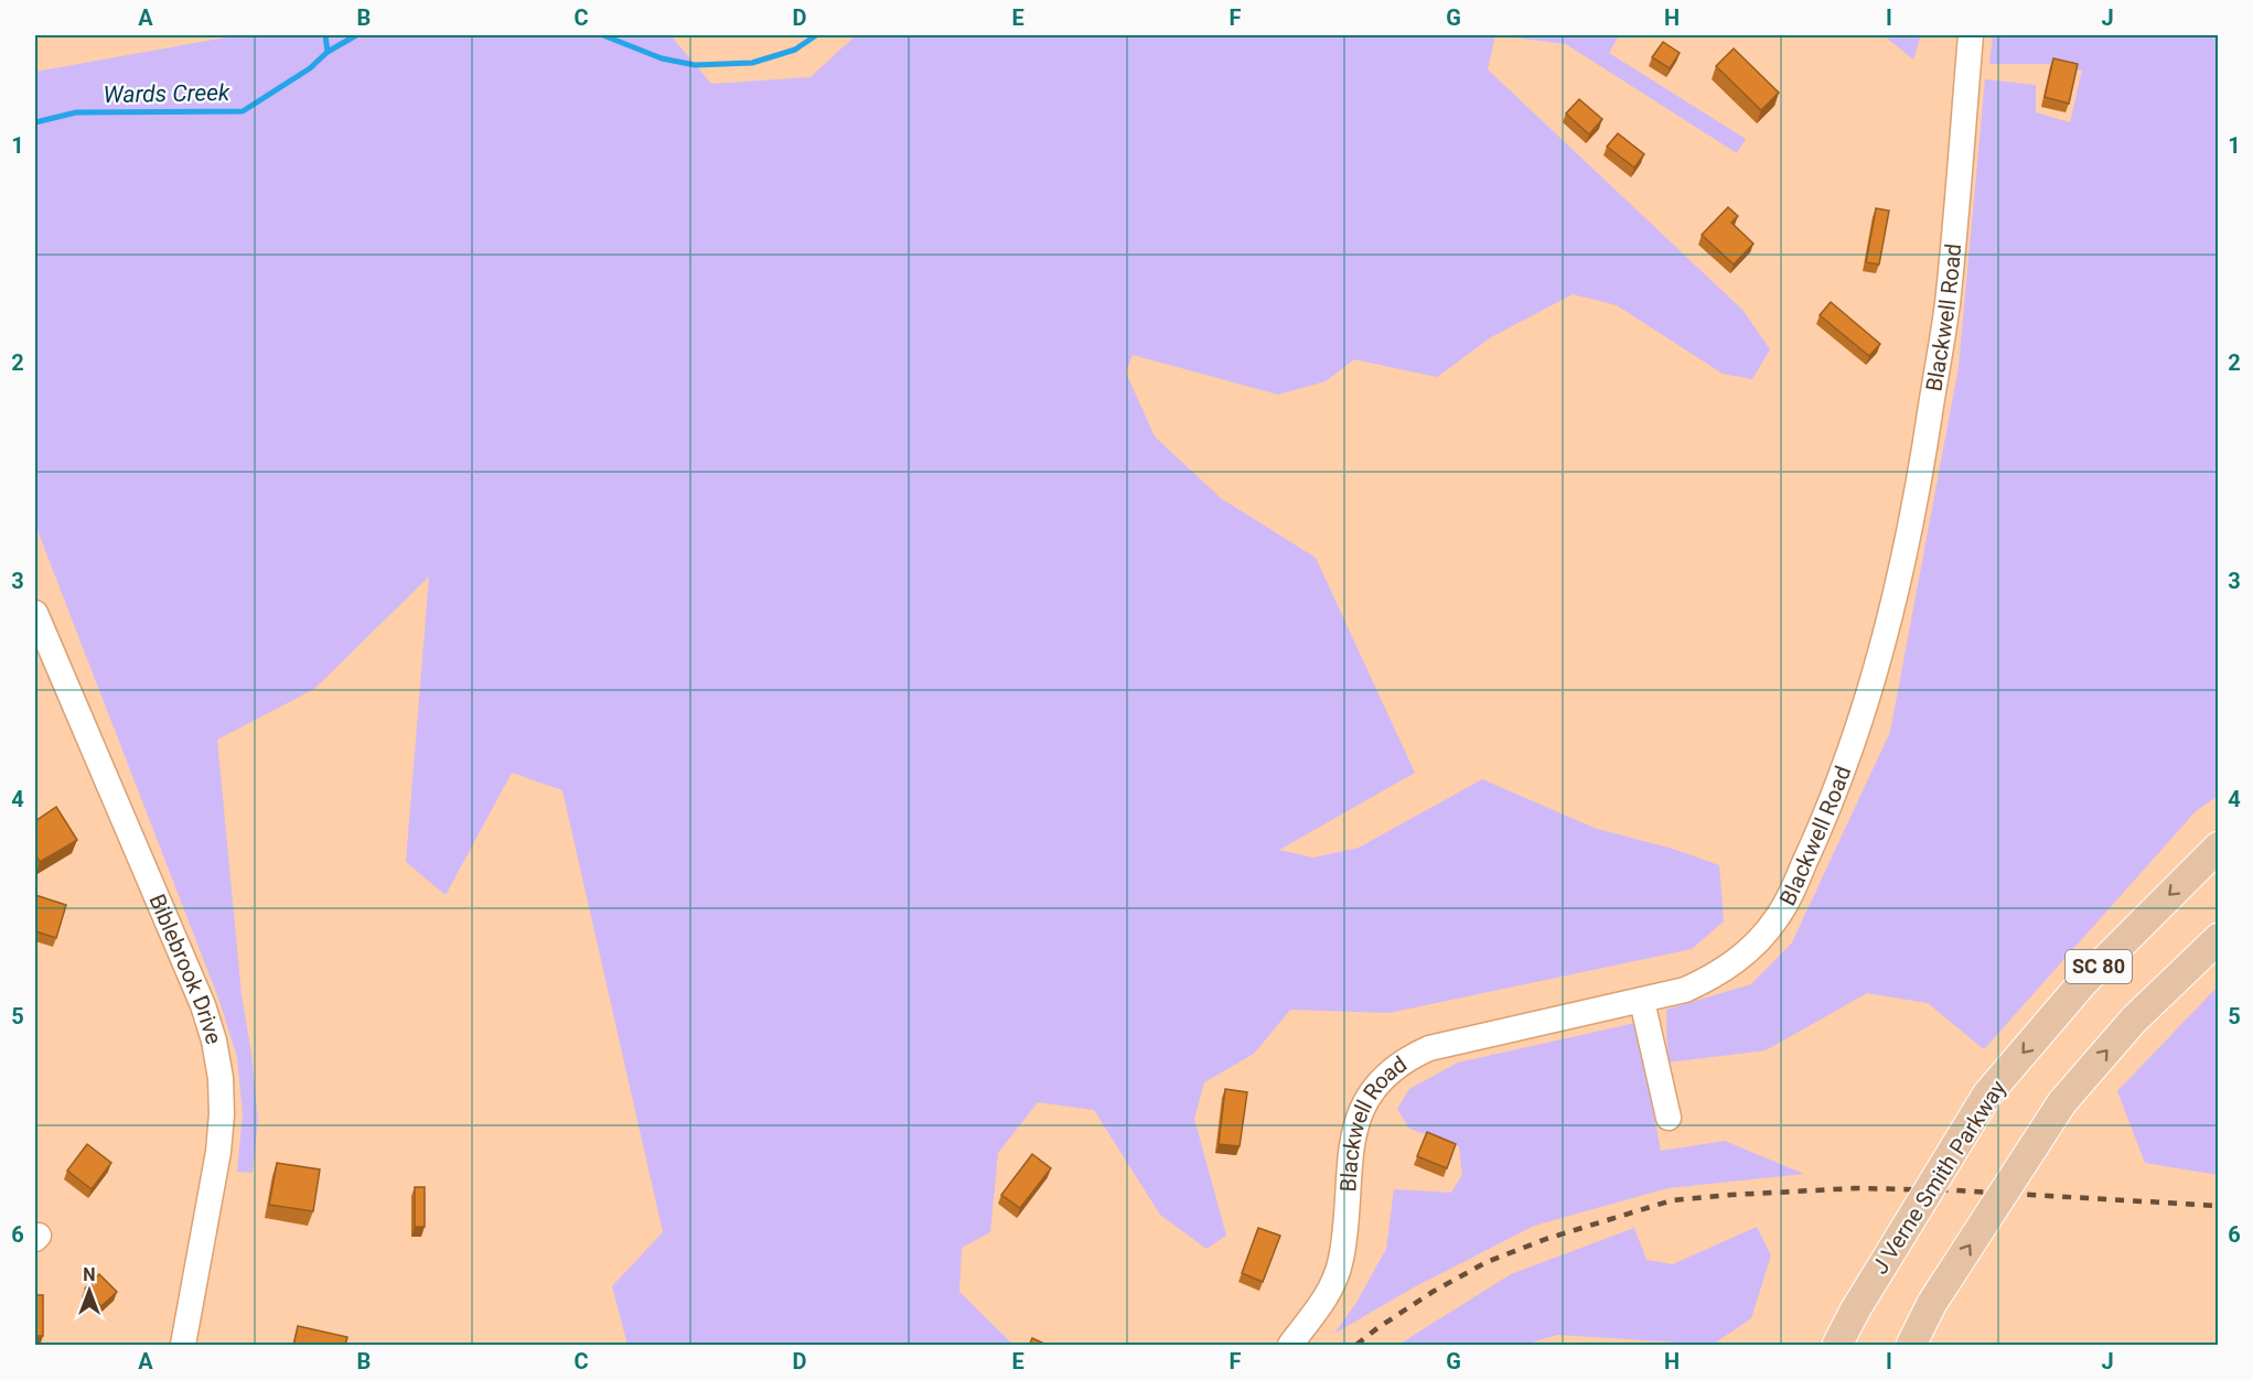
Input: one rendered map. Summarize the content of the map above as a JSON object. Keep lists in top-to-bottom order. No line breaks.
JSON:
{"streets":{"main road":["SC 80","J Verne Smith Parkway"],"street":["Blackwell Road","Biblebrook Drive"]},"water":["Wards Creek"],"north":"top","grid":{"columns":["A","B","C","D","E","F","G","H","I","J"],"rows":["1","2","3","4","5","6"]}}
